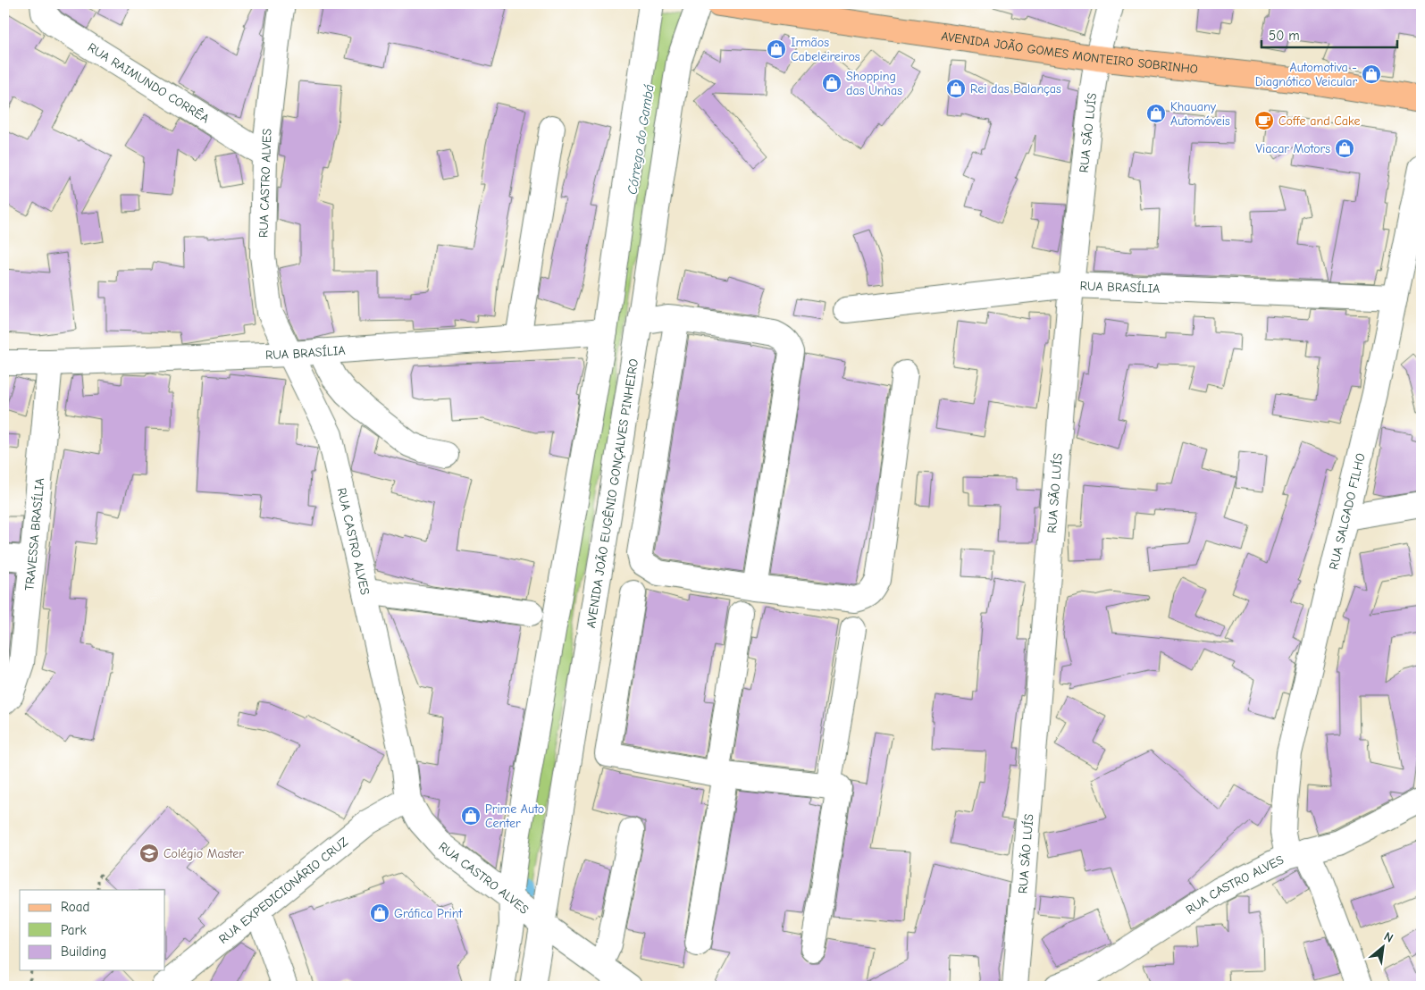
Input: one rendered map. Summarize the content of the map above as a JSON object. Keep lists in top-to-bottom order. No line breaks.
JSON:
{"streets":{"main road":["AVENIDA JOÃO GOMES MONTEIRO SOBRINHO"],"street":["RUA RAIMUNDO CORRÊA","RUA SÃO LUÍS","RUA CASTRO ALVES","RUA BRASÍLIA","AVENIDA JOÃO EUGÊNIO GONÇALVES PINHEIRO","RUA SALGADO FILHO","TRAVESSA BRASÍLIA","RUA EXPEDICIONÁRIO CRUZ"]},"crossings":[["AVENIDA JOÃO GOMES MONTEIRO SOBRINHO","RUA SÃO LUÍS"],["RUA RAIMUNDO CORRÊA","RUA CASTRO ALVES"],["RUA SÃO LUÍS","RUA BRASÍLIA"],["RUA CASTRO ALVES","RUA BRASÍLIA"],["RUA CASTRO ALVES","AVENIDA JOÃO EUGÊNIO GONÇALVES PINHEIRO"],["RUA CASTRO ALVES","RUA SALGADO FILHO"],["RUA CASTRO ALVES","RUA EXPEDICIONÁRIO CRUZ"],["RUA BRASÍLIA","RUA SALGADO FILHO"],["RUA BRASÍLIA","TRAVESSA BRASÍLIA"]],"water":["Córrego do Gambá"],"places":{"shop":["Irmãos Cabeleireiros","Automotiva - Diagnótico Veicular","Shopping das Unhas","Rei das Balanças","Khauany Automóveis","Viacar Motors","Prime Auto Center","Gráfica Print"],"cafe":["Coffe and Cake"],"school or university":["Colégio Master"]},"legend":["Road","Park","Building"],"scale_bar":"50 m","north":"top right"}
